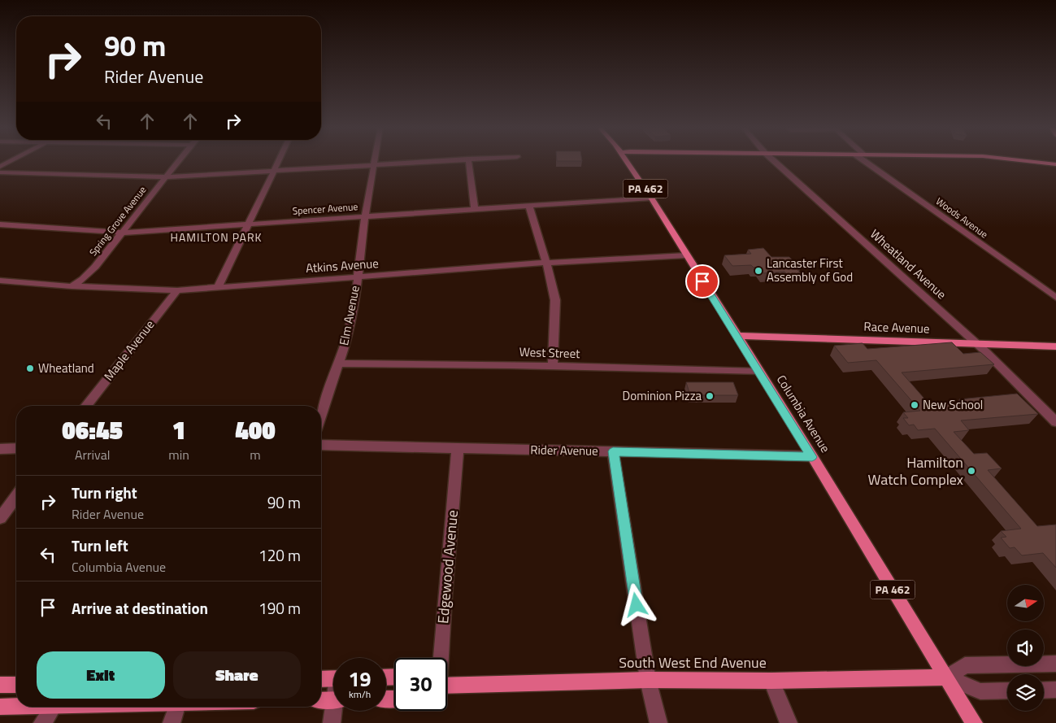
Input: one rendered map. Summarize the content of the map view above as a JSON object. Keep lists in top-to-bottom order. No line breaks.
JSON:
{"streets":{"main road":["PA 462","Race Avenue","Columbia Avenue","South West End Avenue"],"street":["Spencer Avenue","Woods Avenue","Spring Grove Avenue","Wheatland Avenue","Atkins Avenue","Elm Avenue","Maple Avenue","West Street","Rider Avenue","Edgewood Avenue"]},"crossings":[["Spencer Avenue","Spring Grove Avenue"],["Spencer Avenue","Elm Avenue"],["Spencer Avenue","Columbia Avenue"],["Spring Grove Avenue","Atkins Avenue"],["Wheatland Avenue","Race Avenue"],["Atkins Avenue","Elm Avenue"],["Atkins Avenue","Maple Avenue"],["Atkins Avenue","Columbia Avenue"],["Elm Avenue","West Street"],["Race Avenue","Columbia Avenue"],["West Street","Columbia Avenue"],["Columbia Avenue","Rider Avenue"],["Columbia Avenue","South West End Avenue"],["Rider Avenue","Edgewood Avenue"]],"districts":["HAMILTON PARK"],"places":["Lancaster First Assembly of God","Wheatland","Dominion Pizza","New School","Hamilton Watch Complex"],"north":"right","page":{"turn":["90 m","Rider Avenue"],"eta":["06:45","Arrival","1","min","400","m"],"list":[{"name":"Turn right","note":"Rider Avenue","value":"90 m"},{"name":"Turn left","note":"Columbia Avenue","value":"120 m"},{"name":"Arrive at destination","value":"190 m"}],"buttons":["Exit","Share"],"speed":"19 km/h","limit":"30"}}
